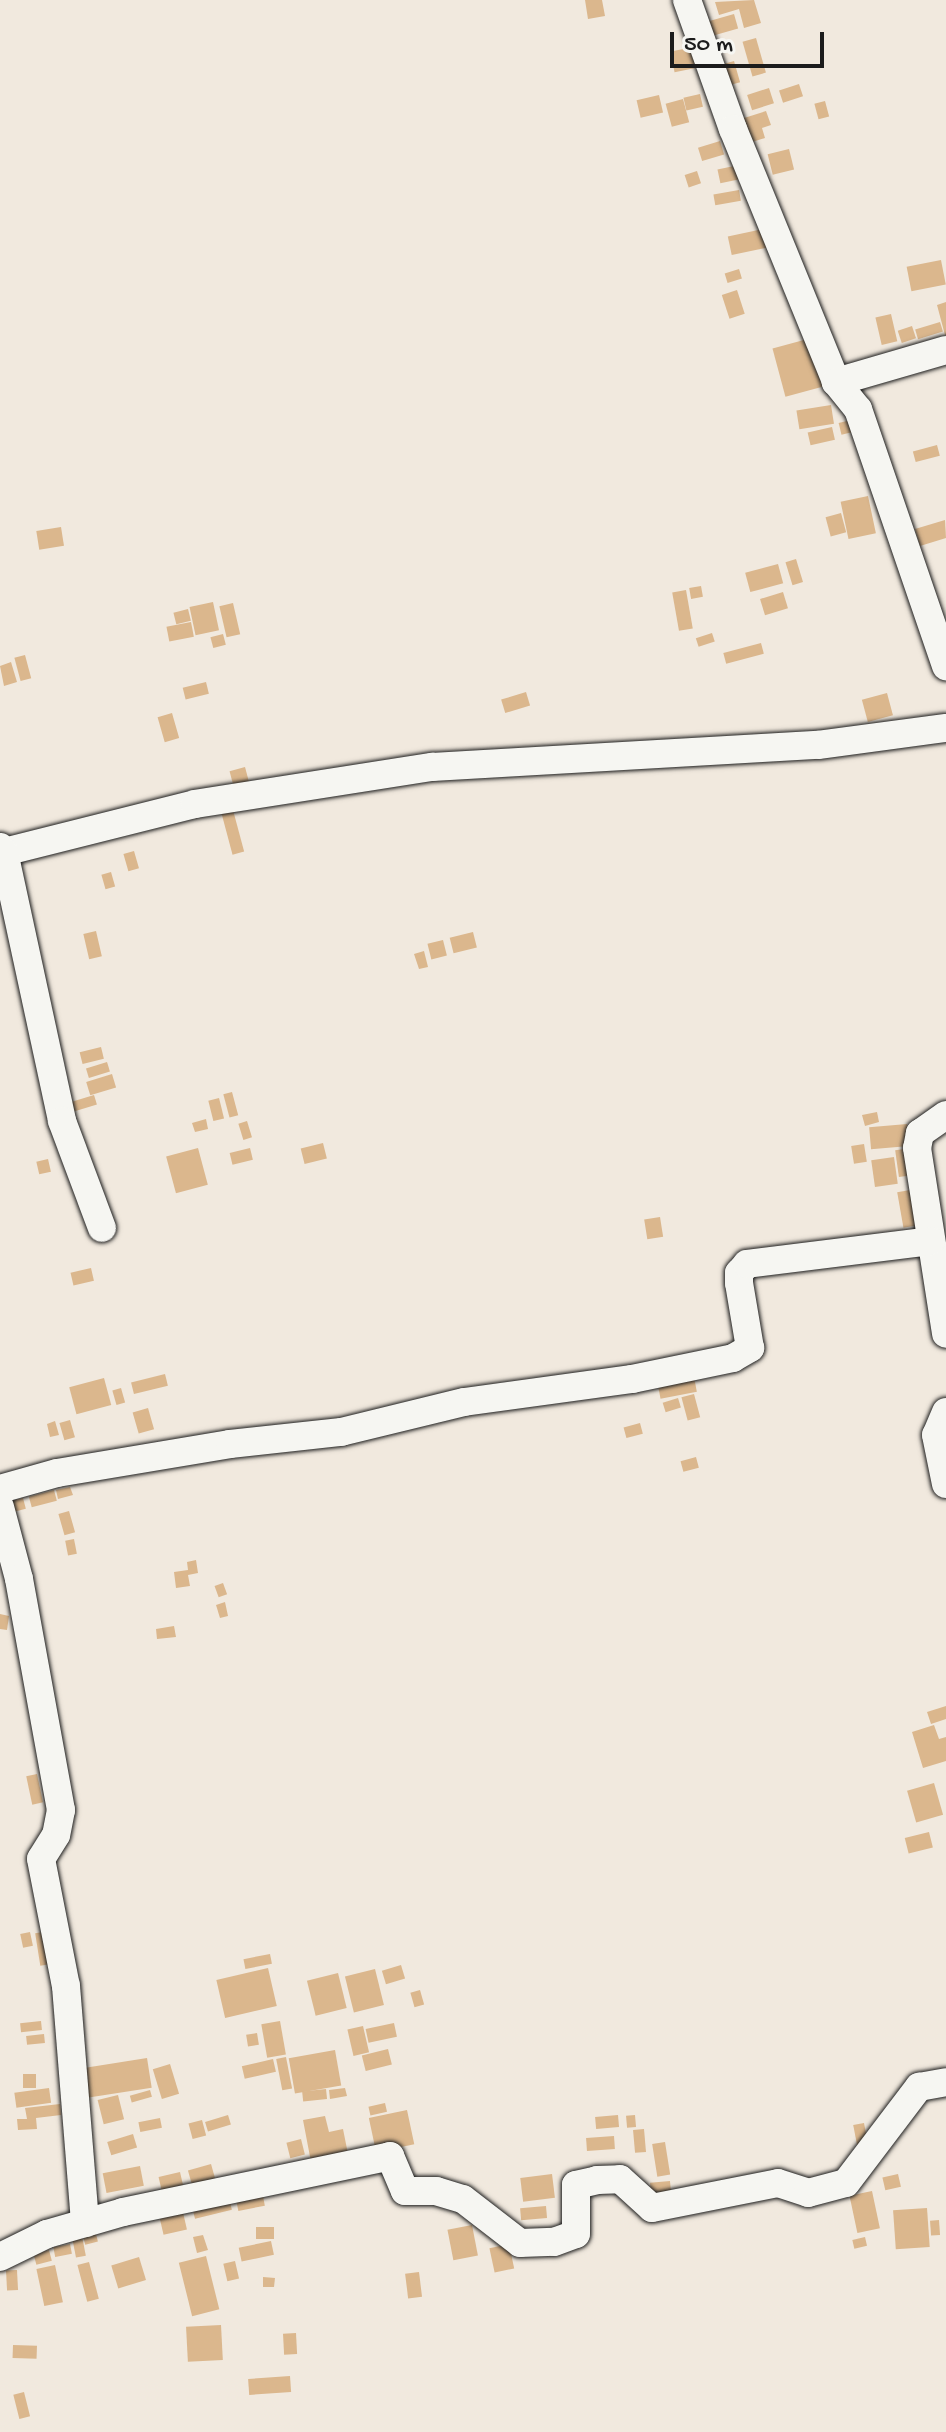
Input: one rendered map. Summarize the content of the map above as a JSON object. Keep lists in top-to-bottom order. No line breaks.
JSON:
{"scale_bar":"50 m"}
